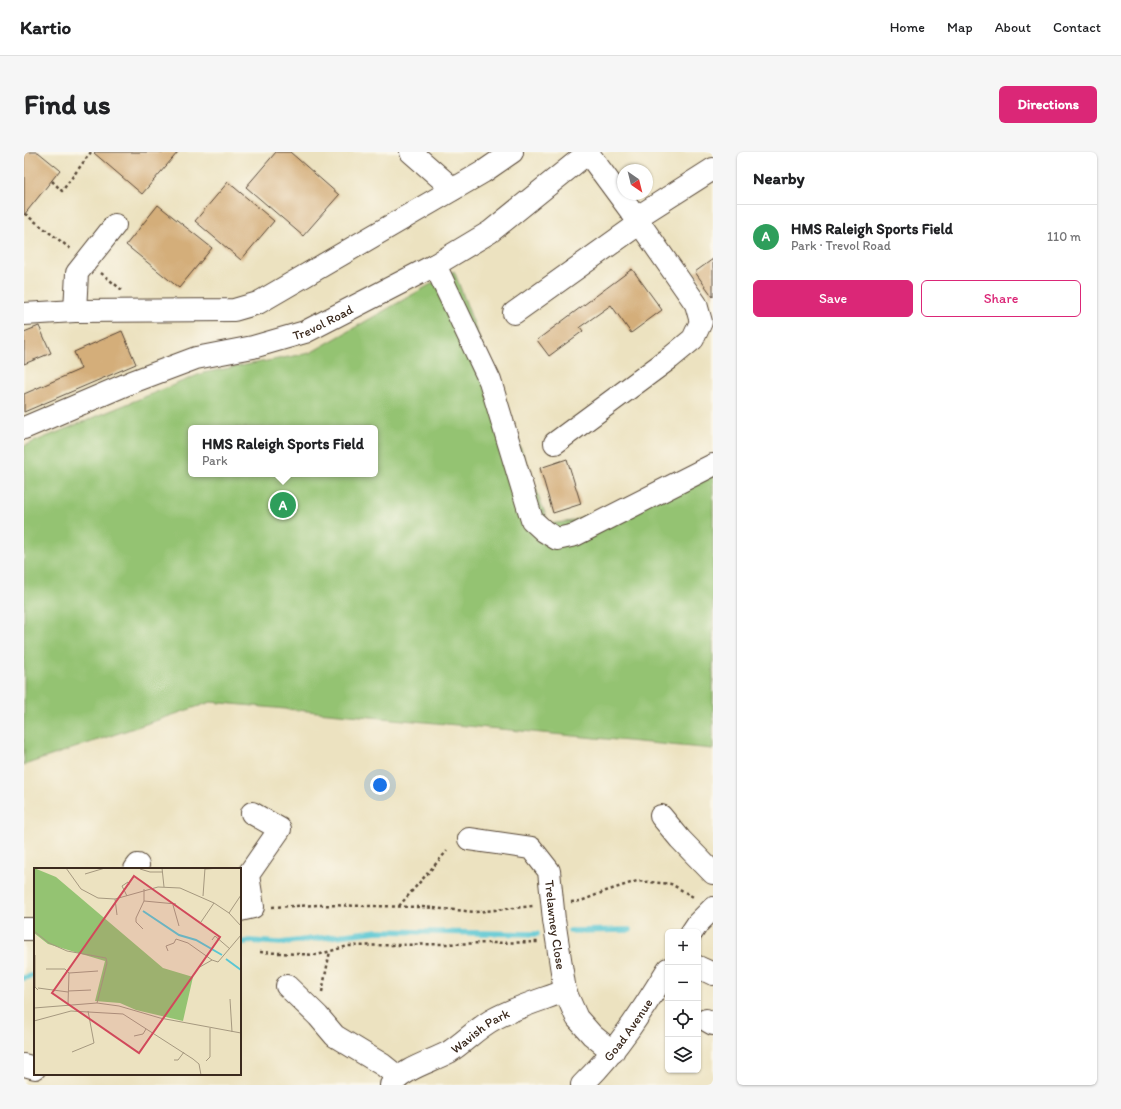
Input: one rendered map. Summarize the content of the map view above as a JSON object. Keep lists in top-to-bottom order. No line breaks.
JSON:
{"streets":{"street":["Trevol Road","Trelawney Close","Goad Avenue","Wavish Park"]},"crossings":[["Trelawney Close","Goad Avenue"],["Trelawney Close","Wavish Park"]],"north":"bottom right","page":{"header":"Kartio","nav":["Home","Map","About","Contact"],"buttons":["Directions",["Save","Share"]],"title":"Find us","heading":"Nearby","list":[{"mark":"A","name":"HMS Raleigh Sports Field","note":"Park · Trevol Road","value":"110 m"}],"popup":["HMS Raleigh Sports Field","Park"],"pins":"A","map_buttons":["+","−"]}}
